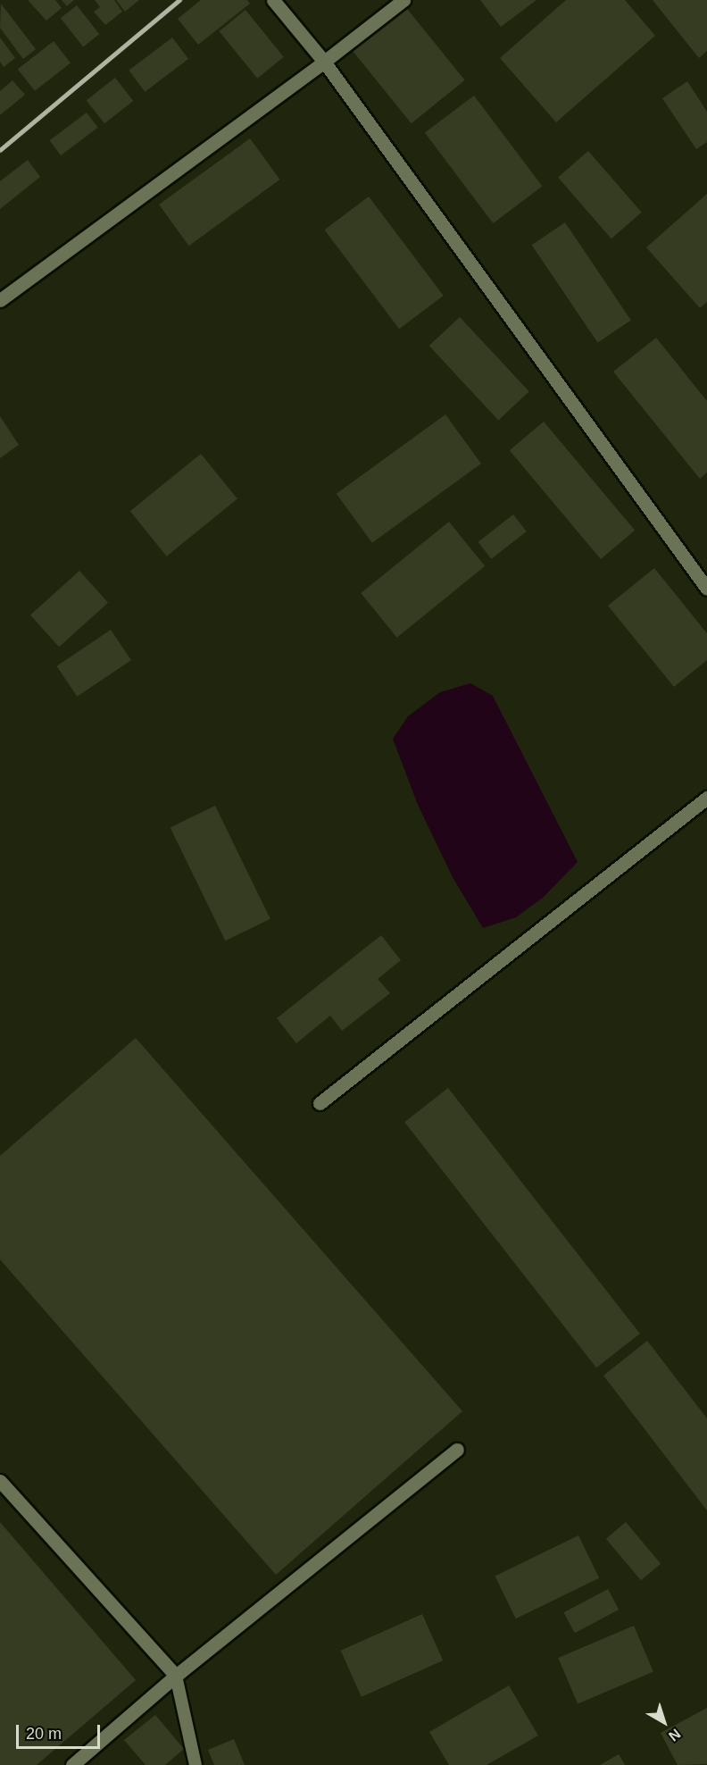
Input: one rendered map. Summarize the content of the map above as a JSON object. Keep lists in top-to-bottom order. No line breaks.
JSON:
{"scale_bar":"20 m","north":"bottom right"}
